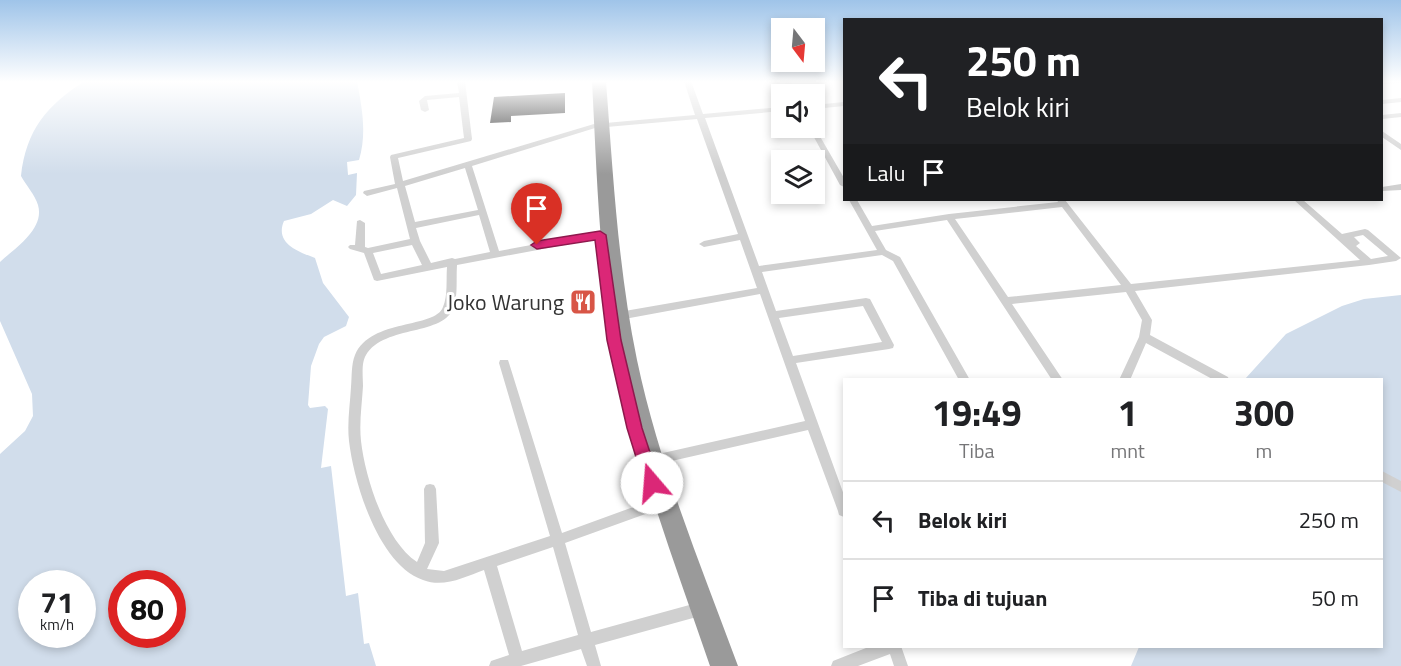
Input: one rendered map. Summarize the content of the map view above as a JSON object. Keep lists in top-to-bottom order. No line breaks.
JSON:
{"places":{"restaurant":["Joko Warung"]},"north":"bottom","page":{"turn":["250 m","Belok kiri"],"then":"Lalu","eta":["19:49","Tiba","1","mnt","300","m"],"list":[{"name":"Belok kiri","value":"250 m"},{"name":"Tiba di tujuan","value":"50 m"}],"speed":"71 km/h","limit":"80"}}
